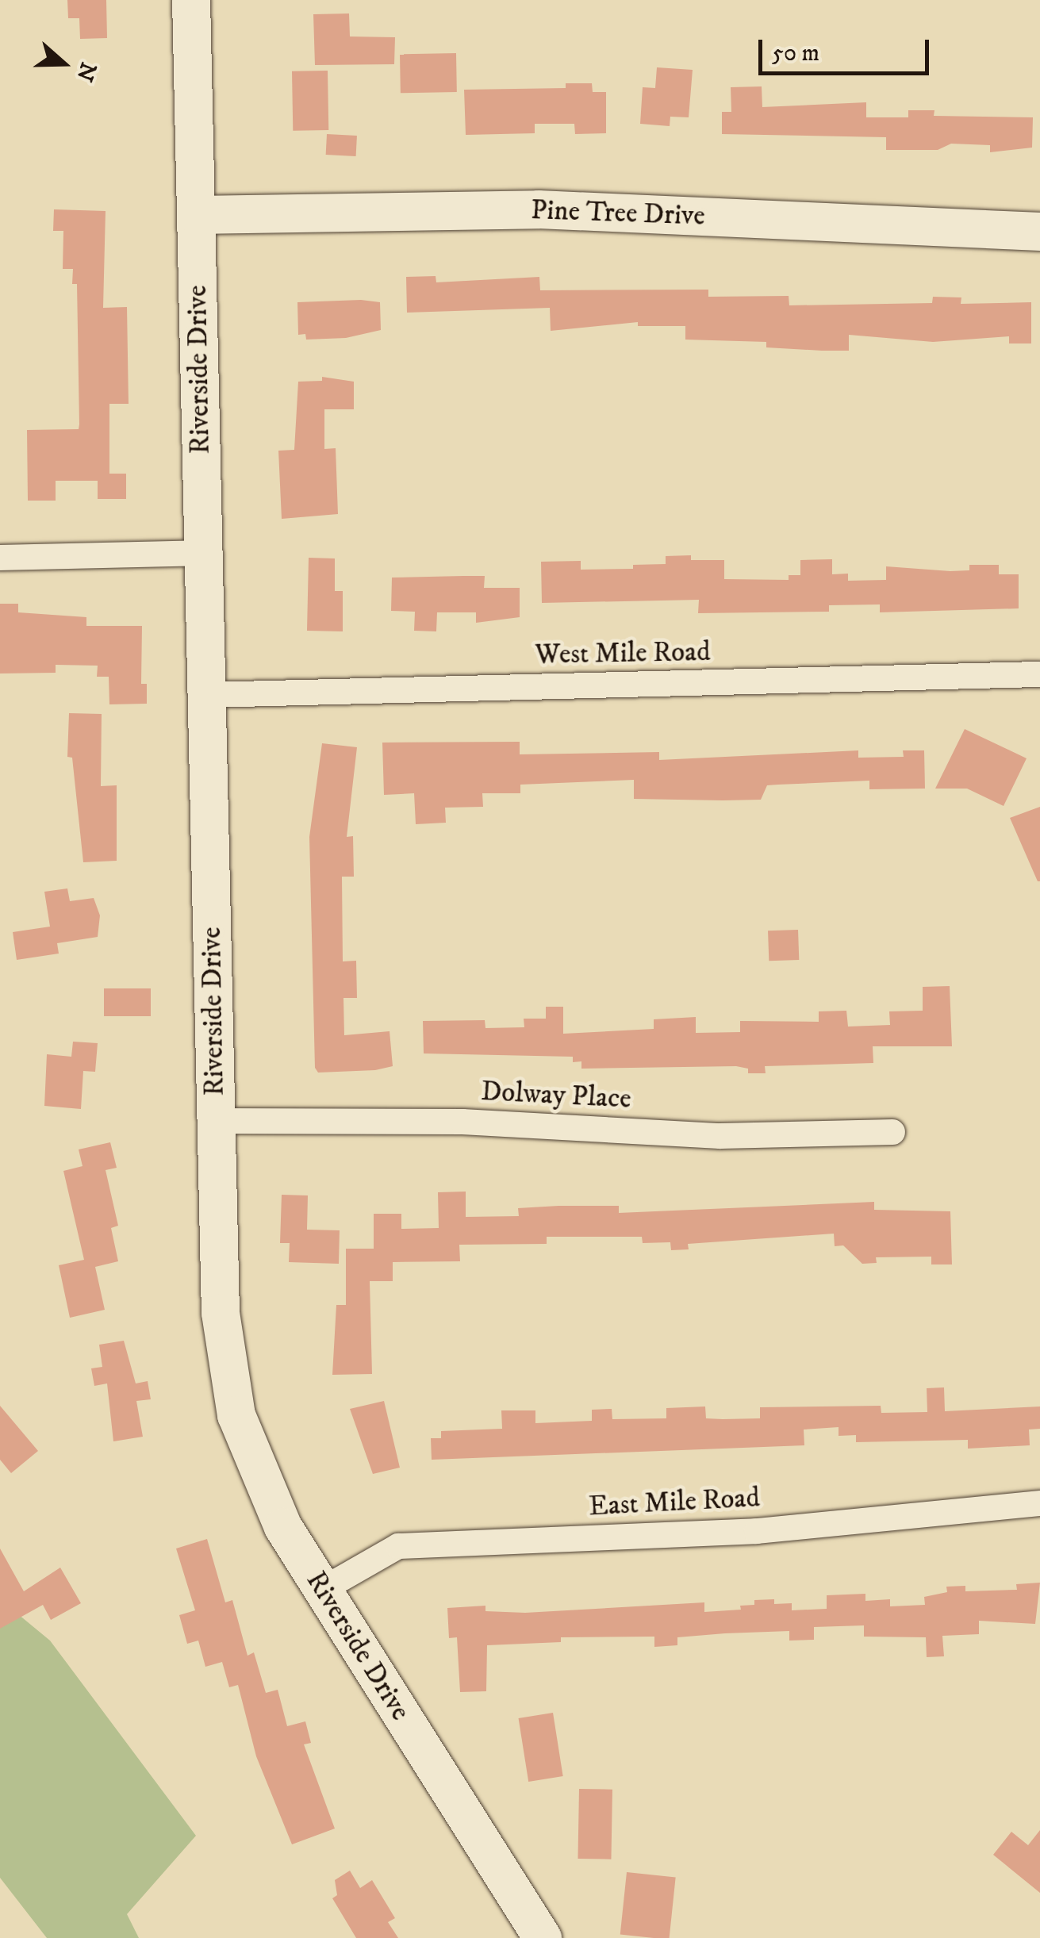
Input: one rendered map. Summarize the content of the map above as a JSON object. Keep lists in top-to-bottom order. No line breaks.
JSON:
{"streets":{"main road":["Pine Tree Drive","Riverside Drive"],"street":["West Mile Road","Dolway Place","East Mile Road"]},"crossings":[["Pine Tree Drive","Riverside Drive"],["Riverside Drive","West Mile Road"],["Riverside Drive","Dolway Place"],["Riverside Drive","East Mile Road"]],"scale_bar":"50 m","north":"right"}
